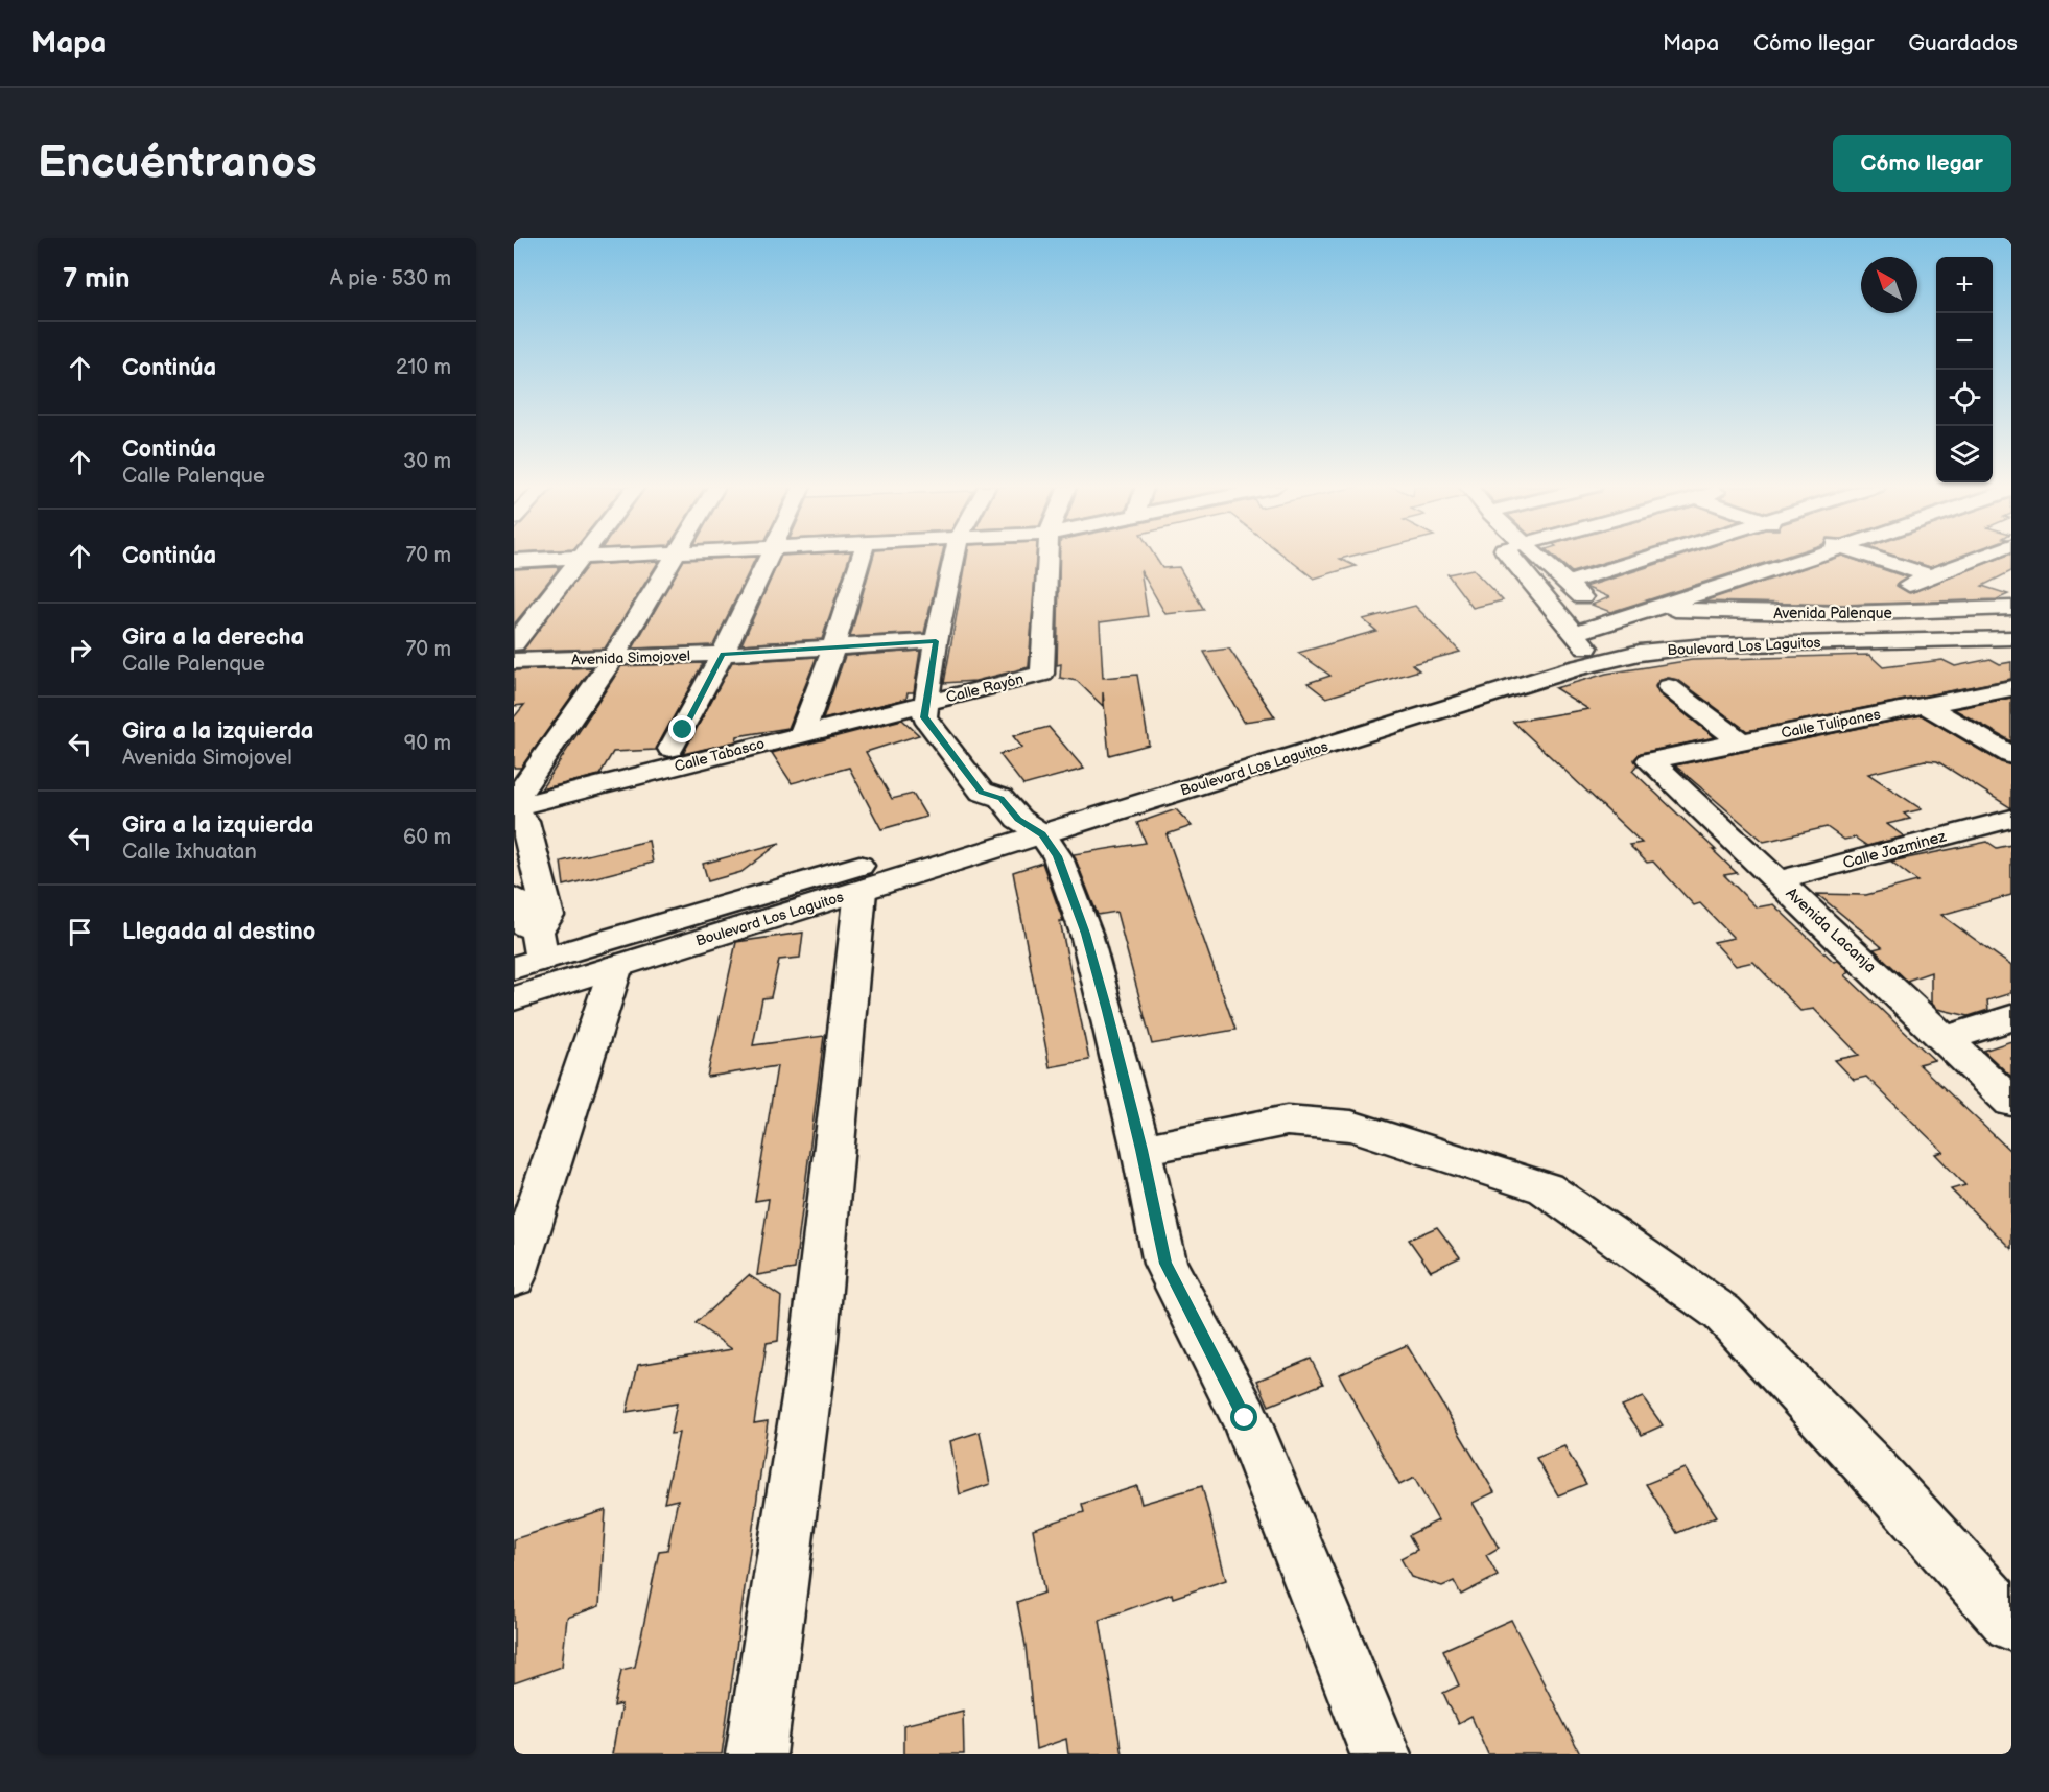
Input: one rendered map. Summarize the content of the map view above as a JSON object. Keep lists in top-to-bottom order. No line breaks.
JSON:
{"streets":{"street":["Avenida Palenque","Boulevard Los Laguitos","Avenida Simojovel","Calle Rayón","Calle Tulipanes","Calle Tabasco","Calle Jazminez","Avenida Lacanja"]},"crossings":[["Calle Rayón","Calle Tabasco"],["Calle Tulipanes","Avenida Lacanja"],["Calle Jazminez","Avenida Lacanja"]],"north":"top left","page":{"header":"Mapa","nav":["Mapa","Cómo llegar","Guardados"],"buttons":"Cómo llegar","title":"Encuéntranos","heading":["7 min","A pie · 530 m"],"map_buttons":["+","−"],"list":[["Continúa","210 m"],["Continúa","Calle Palenque","30 m"],["Continúa","70 m"],["Gira a la derecha","Calle Palenque","70 m"],["Gira a la izquierda","Avenida Simojovel","90 m"],["Gira a la izquierda","Calle Ixhuatan","60 m"],"Llegada al destino"]}}
